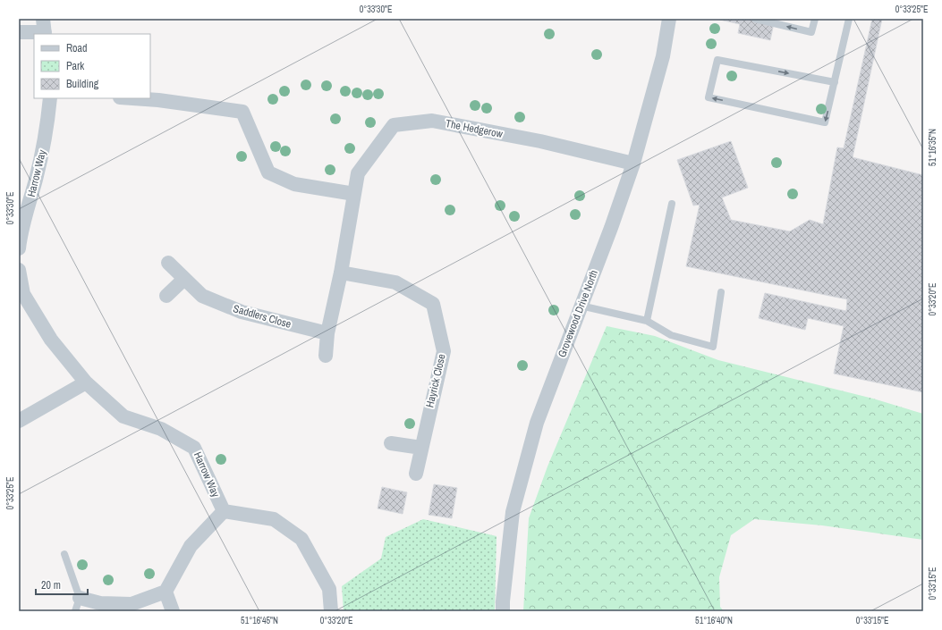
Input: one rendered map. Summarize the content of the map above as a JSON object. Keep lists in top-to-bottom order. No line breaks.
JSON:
{"streets":{"street":["The Hedgerow","Harrow Way","Grovewood Drive North","Saddlers Close","Hayrick Close"]},"crossings":[["The Hedgerow","Grovewood Drive North"],["The Hedgerow","Saddlers Close"],["The Hedgerow","Hayrick Close"]],"legend":["Road","Park","Building"],"scale_bar":"20 m","coordinates":["0°33'30\"E","0°33'25\"E","51°16'35\"N","0°33'20\"E","0°33'15\"E","51°16'45\"N","51°16'40\"N"]}
